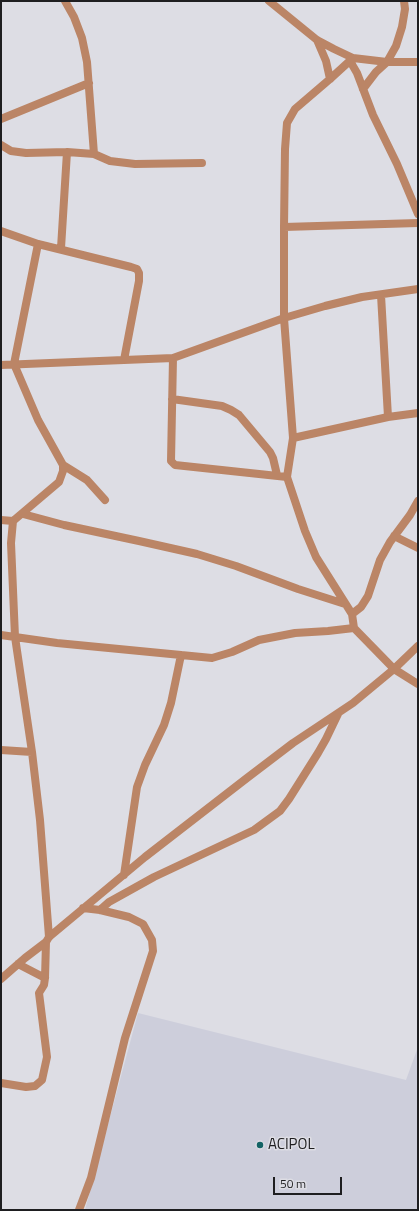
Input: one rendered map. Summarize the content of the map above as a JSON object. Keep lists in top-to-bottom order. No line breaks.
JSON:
{"places":["ACIPOL"],"scale_bar":"50 m"}
